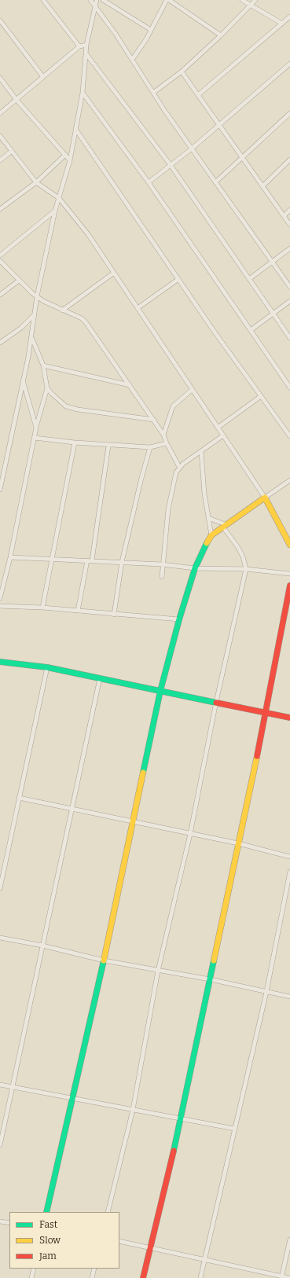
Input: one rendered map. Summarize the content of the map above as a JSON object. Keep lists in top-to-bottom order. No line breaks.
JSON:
{"legend":["Fast","Slow","Jam"]}
